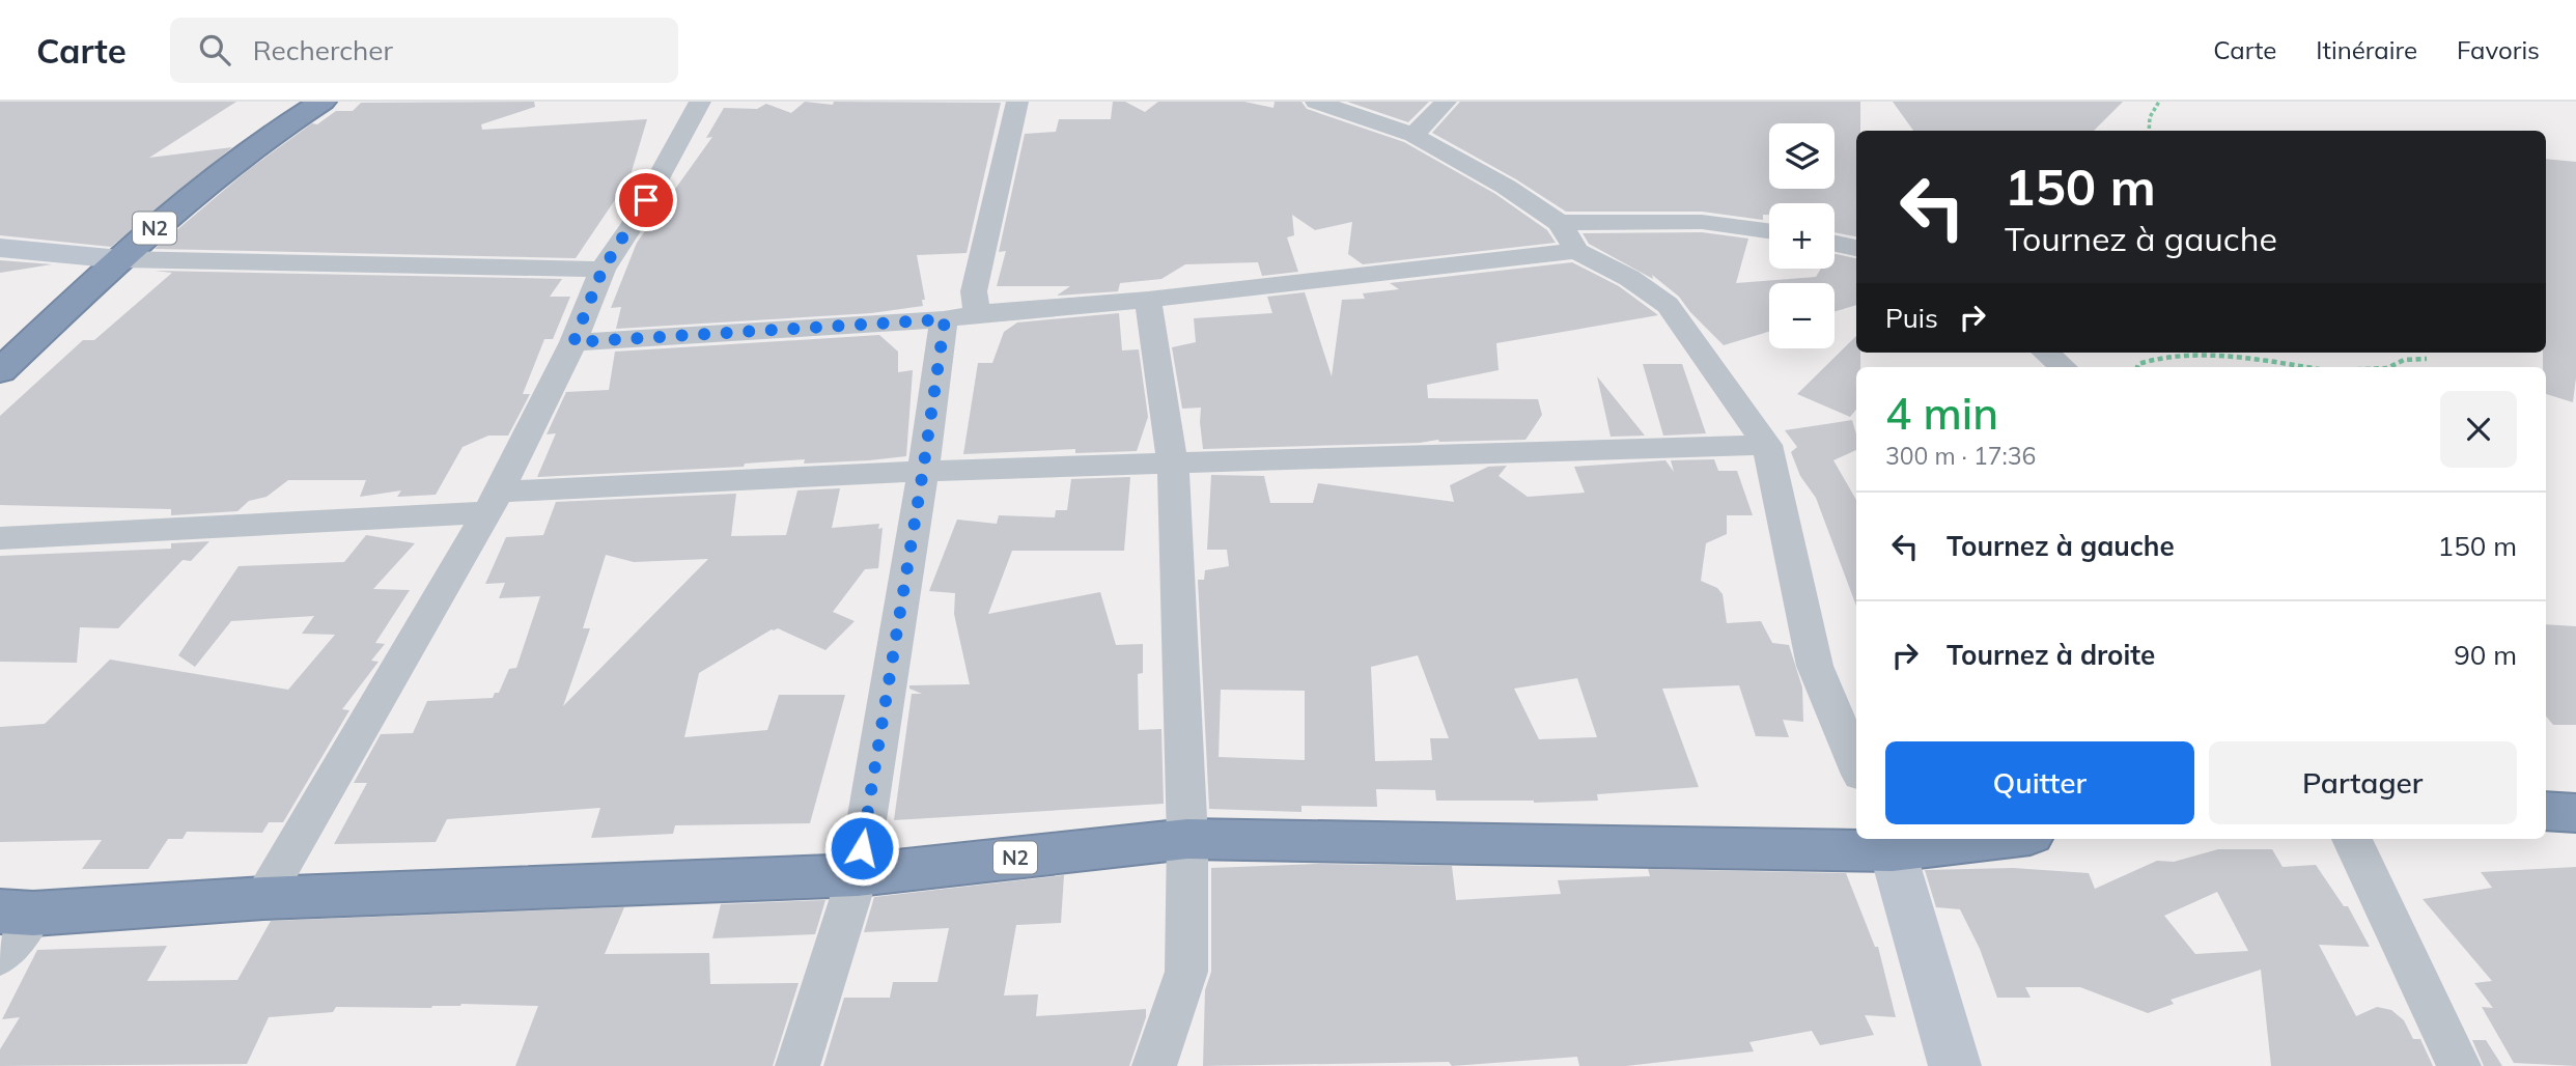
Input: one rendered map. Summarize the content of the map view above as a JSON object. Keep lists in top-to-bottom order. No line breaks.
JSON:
{"streets":{"highway":["N2"]},"page":{"header":"Carte","search":"Rechercher","nav":["Carte","Itinéraire","Favoris"],"map_buttons":["+","−"],"turn":["150 m","Tournez à gauche"],"then":"Puis","heading":["4 min","300 m · 17:36"],"list":[{"name":"Tournez à gauche","value":"150 m"},{"name":"Tournez à droite","value":"90 m"}],"buttons":["Quitter","Partager"]}}
